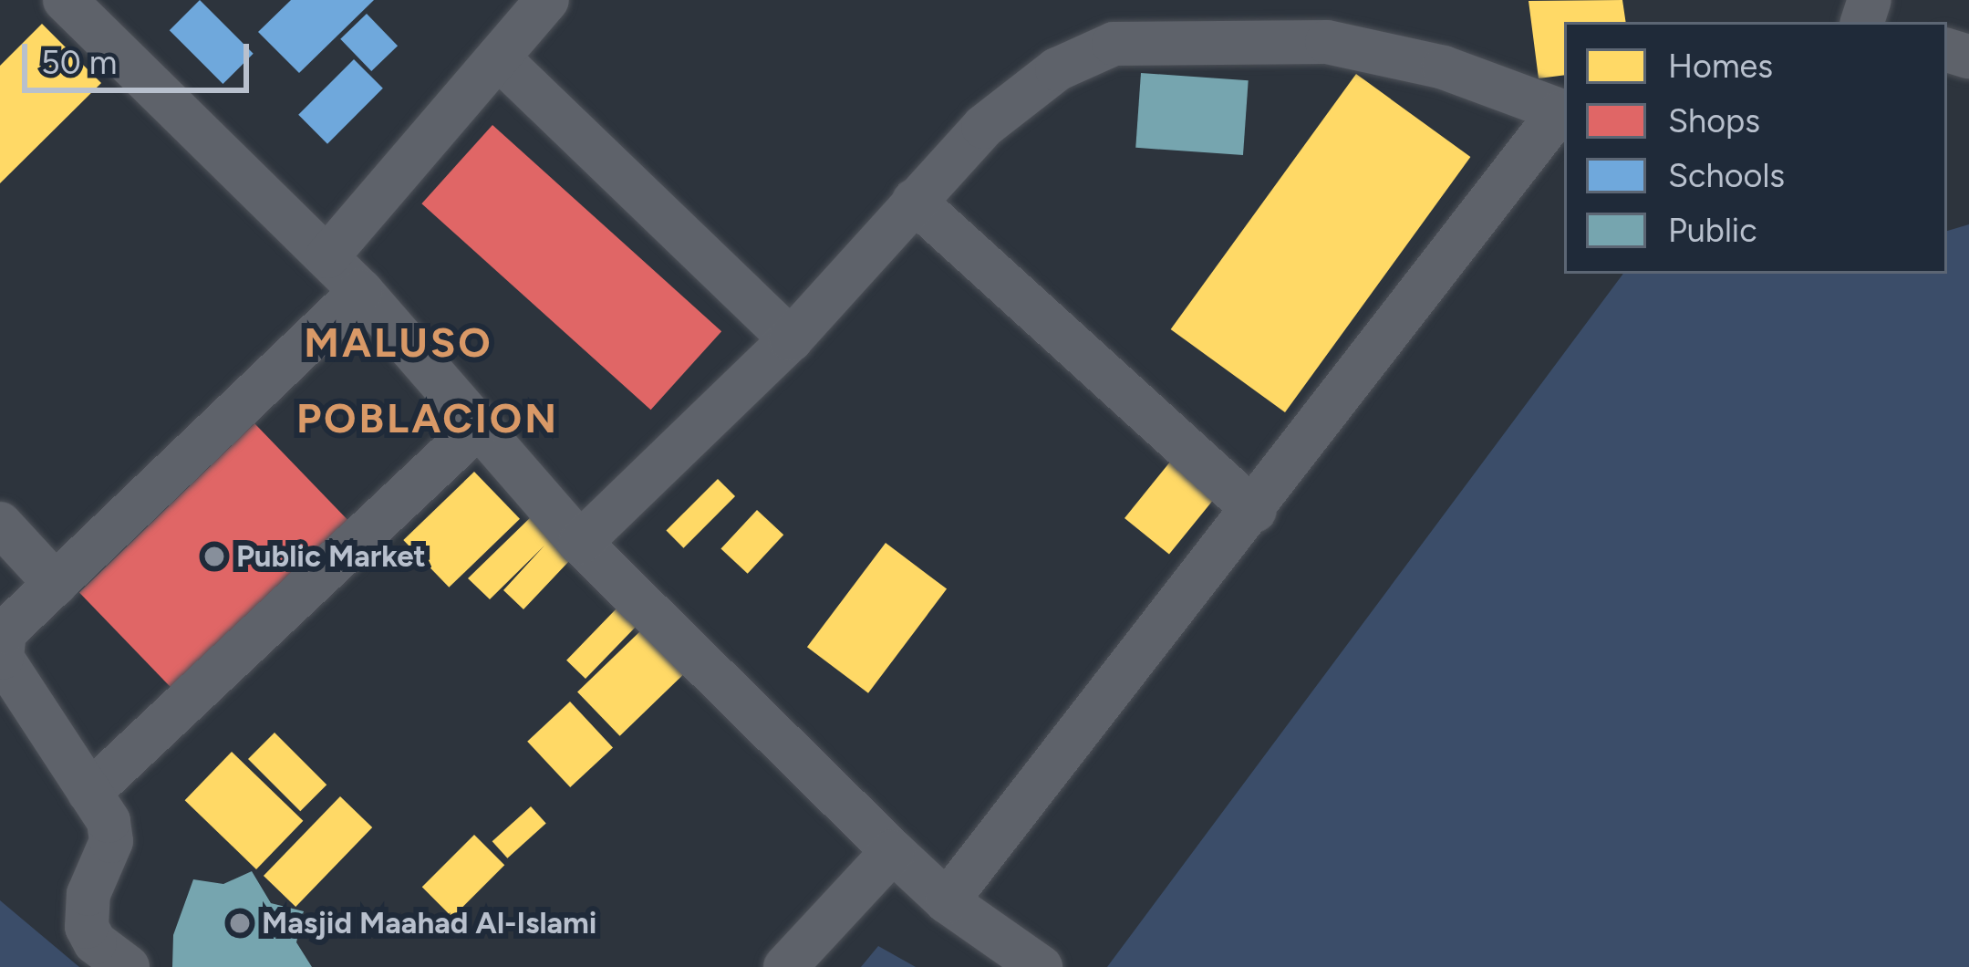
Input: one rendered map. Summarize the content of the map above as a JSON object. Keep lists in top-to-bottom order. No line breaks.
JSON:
{"districts":["MALUSO","POBLACION"],"places":["Public Market","Masjid Maahad Al-Islami"],"legend":["Homes","Shops","Schools","Public"],"scale_bar":"50 m"}
